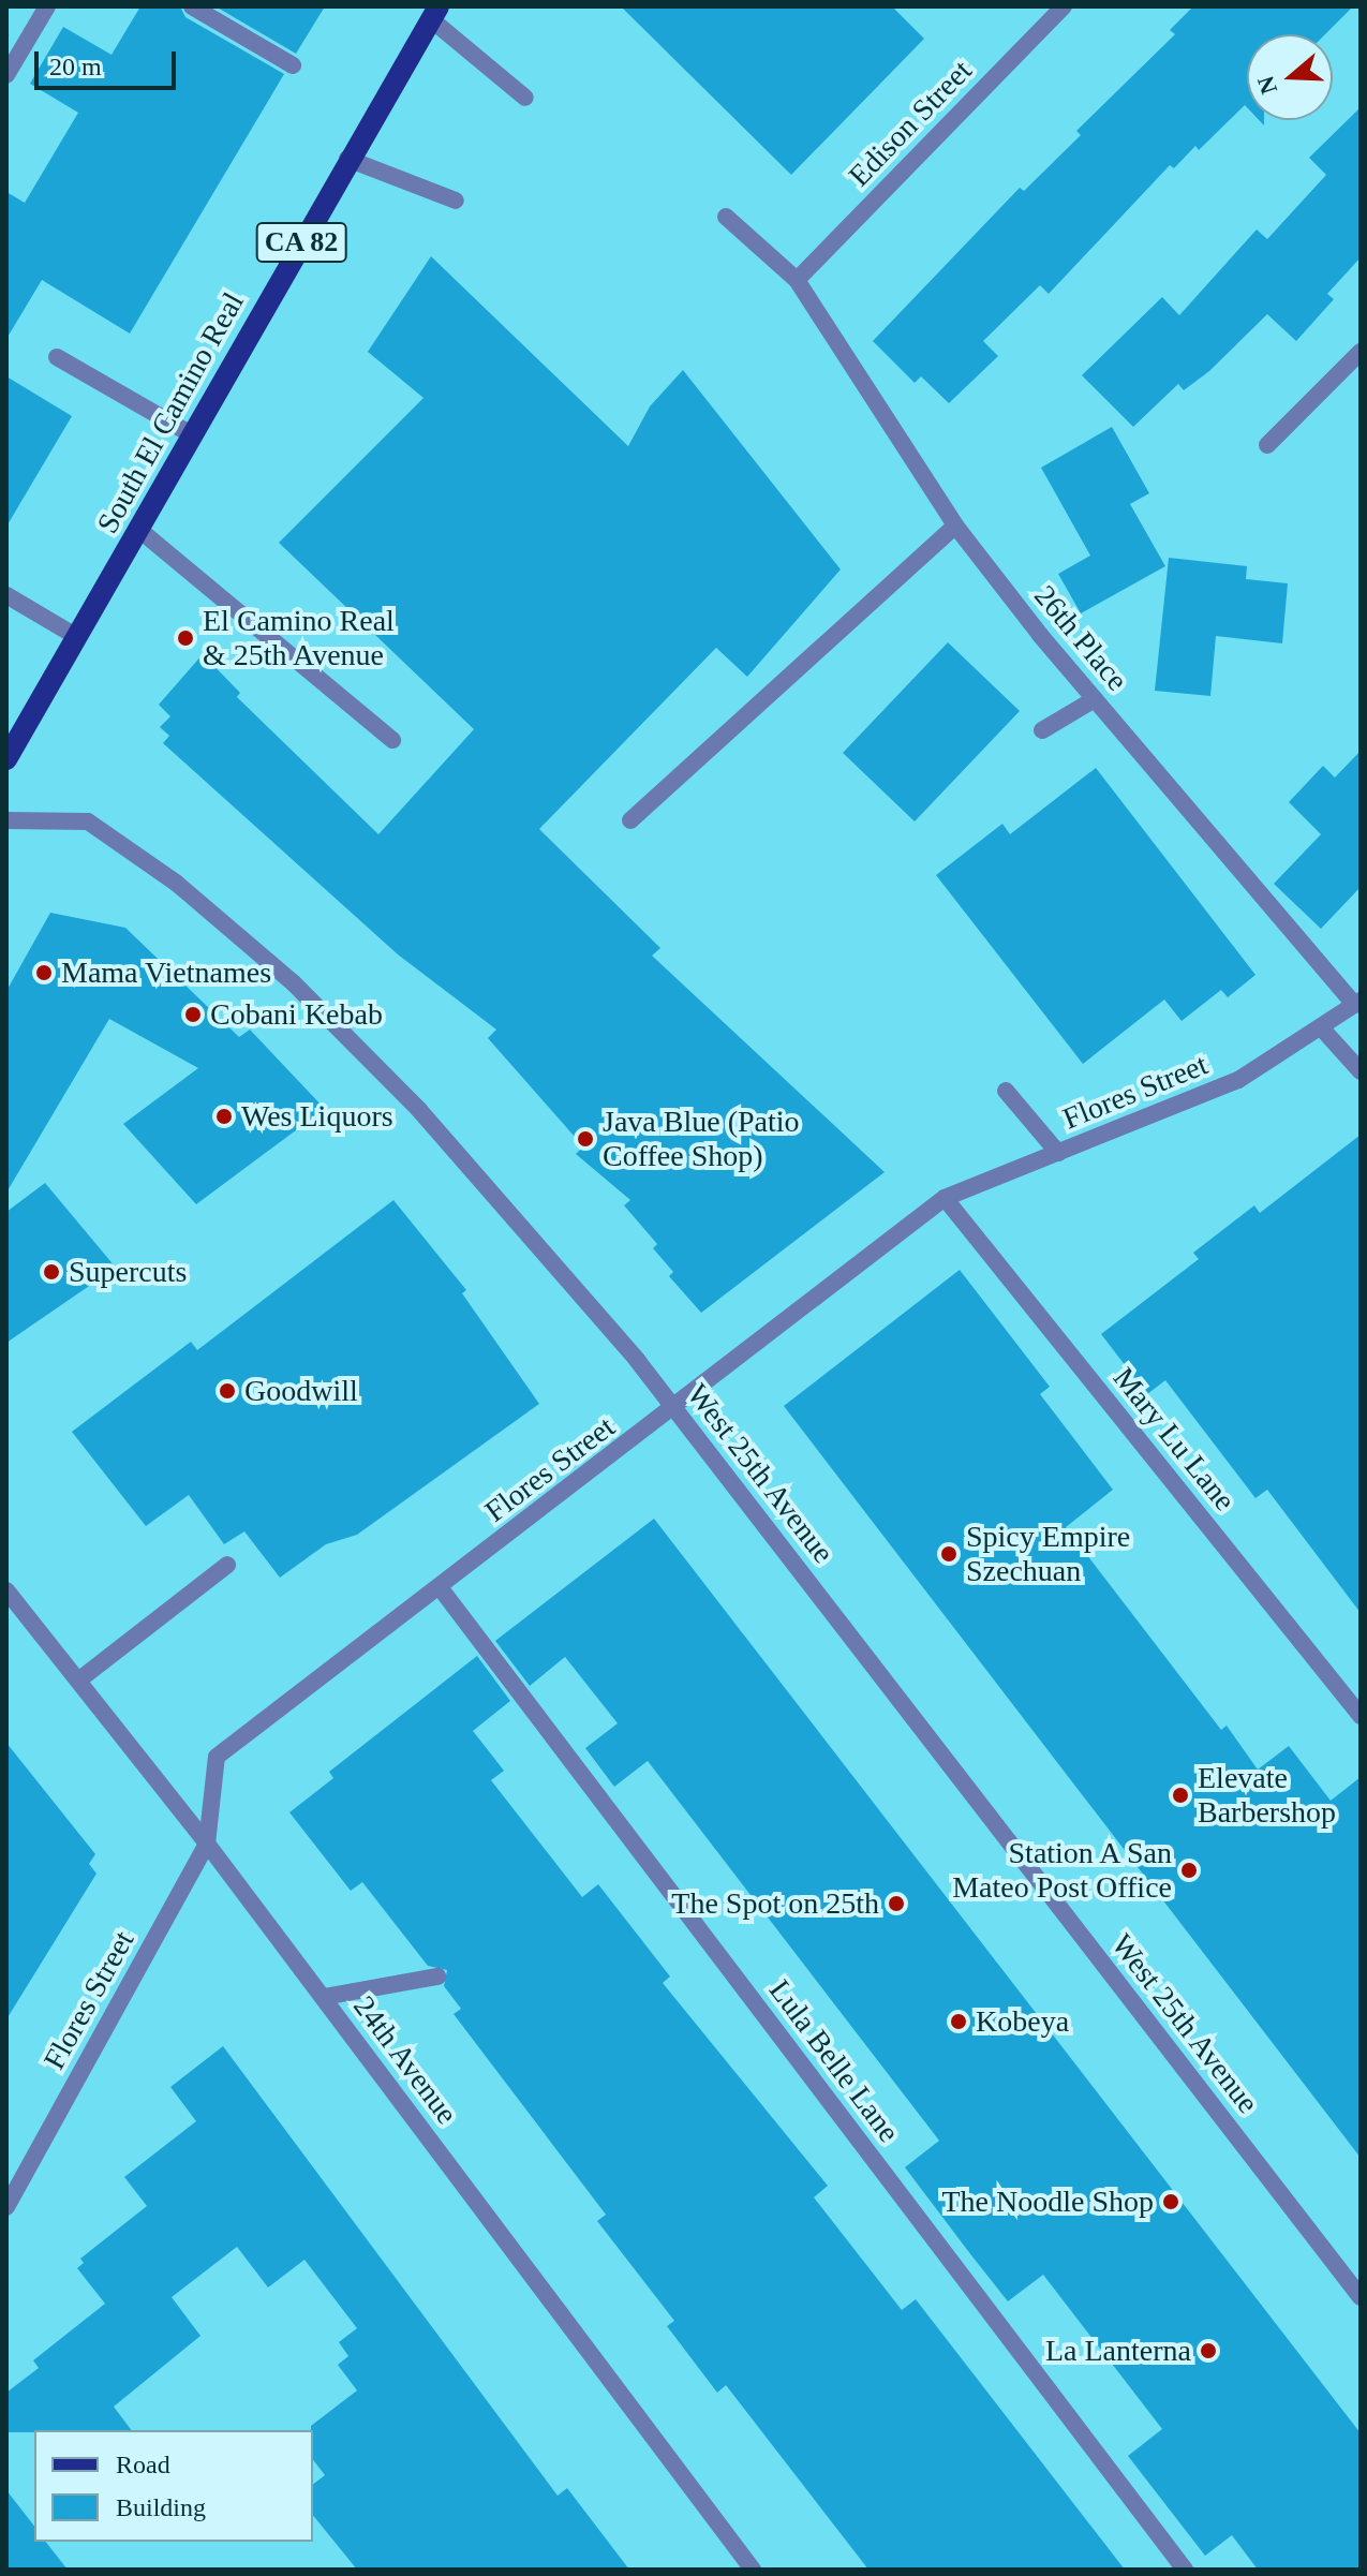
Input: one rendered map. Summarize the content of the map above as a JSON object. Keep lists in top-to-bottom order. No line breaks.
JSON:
{"streets":{"main road":["CA 82","South El Camino Real"],"street":["Edison Street","26th Place","Flores Street","Mary Lu Lane","West 25th Avenue","24th Avenue","Lula Belle Lane"]},"crossings":[["Edison Street","26th Place"],["26th Place","Flores Street"],["Flores Street","Mary Lu Lane"],["Flores Street","West 25th Avenue"],["Flores Street","24th Avenue"],["Flores Street","Lula Belle Lane"]],"places":["El Camino Real & 25th Avenue","Mama Vietnames","Cobani Kebab","Wes Liquors","Java Blue (Patio Coffee Shop)","Supercuts","Goodwill","Spicy Empire Szechuan","Elevate Barbershop","Station A San Mateo Post Office","The Spot on 25th","Kobeya","The Noodle Shop","La Lanterna"],"legend":["Road","Building"],"scale_bar":"20 m","north":"left"}
